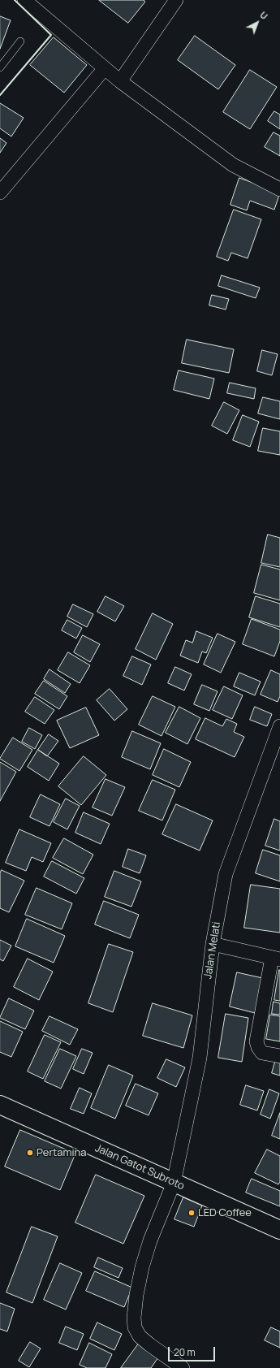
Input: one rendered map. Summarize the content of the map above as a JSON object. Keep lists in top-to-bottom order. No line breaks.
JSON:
{"streets":{"highway":["Jalan Gatot Subroto"],"street":["Jalan Melati"]},"crossings":[["Jalan Melati","Jalan Gatot Subroto"]],"places":["Pertamina","LED Coffee"],"scale_bar":"20 m","north":"top right"}
